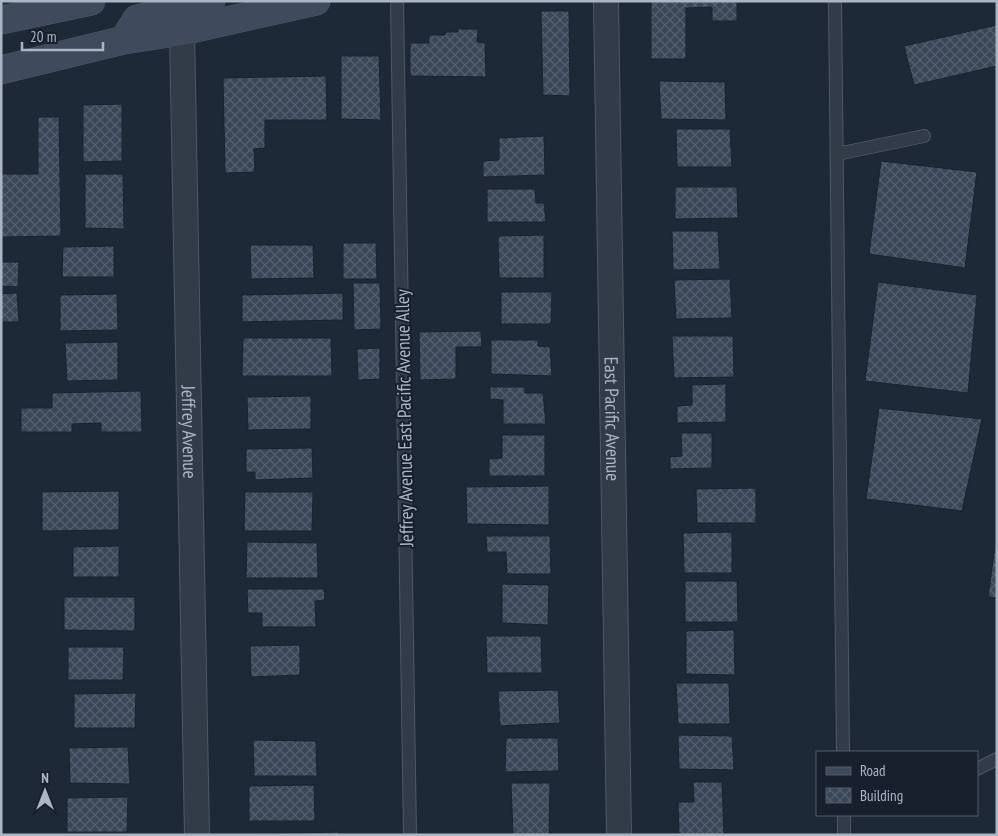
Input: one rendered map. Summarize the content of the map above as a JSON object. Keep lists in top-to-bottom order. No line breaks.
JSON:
{"streets":{"street":["East Pacific Avenue","Jeffrey Avenue"],"lane":["Jeffrey Avenue East Pacific Avenue Alley"]},"legend":["Road","Building"],"scale_bar":"20 m","north":"top"}
